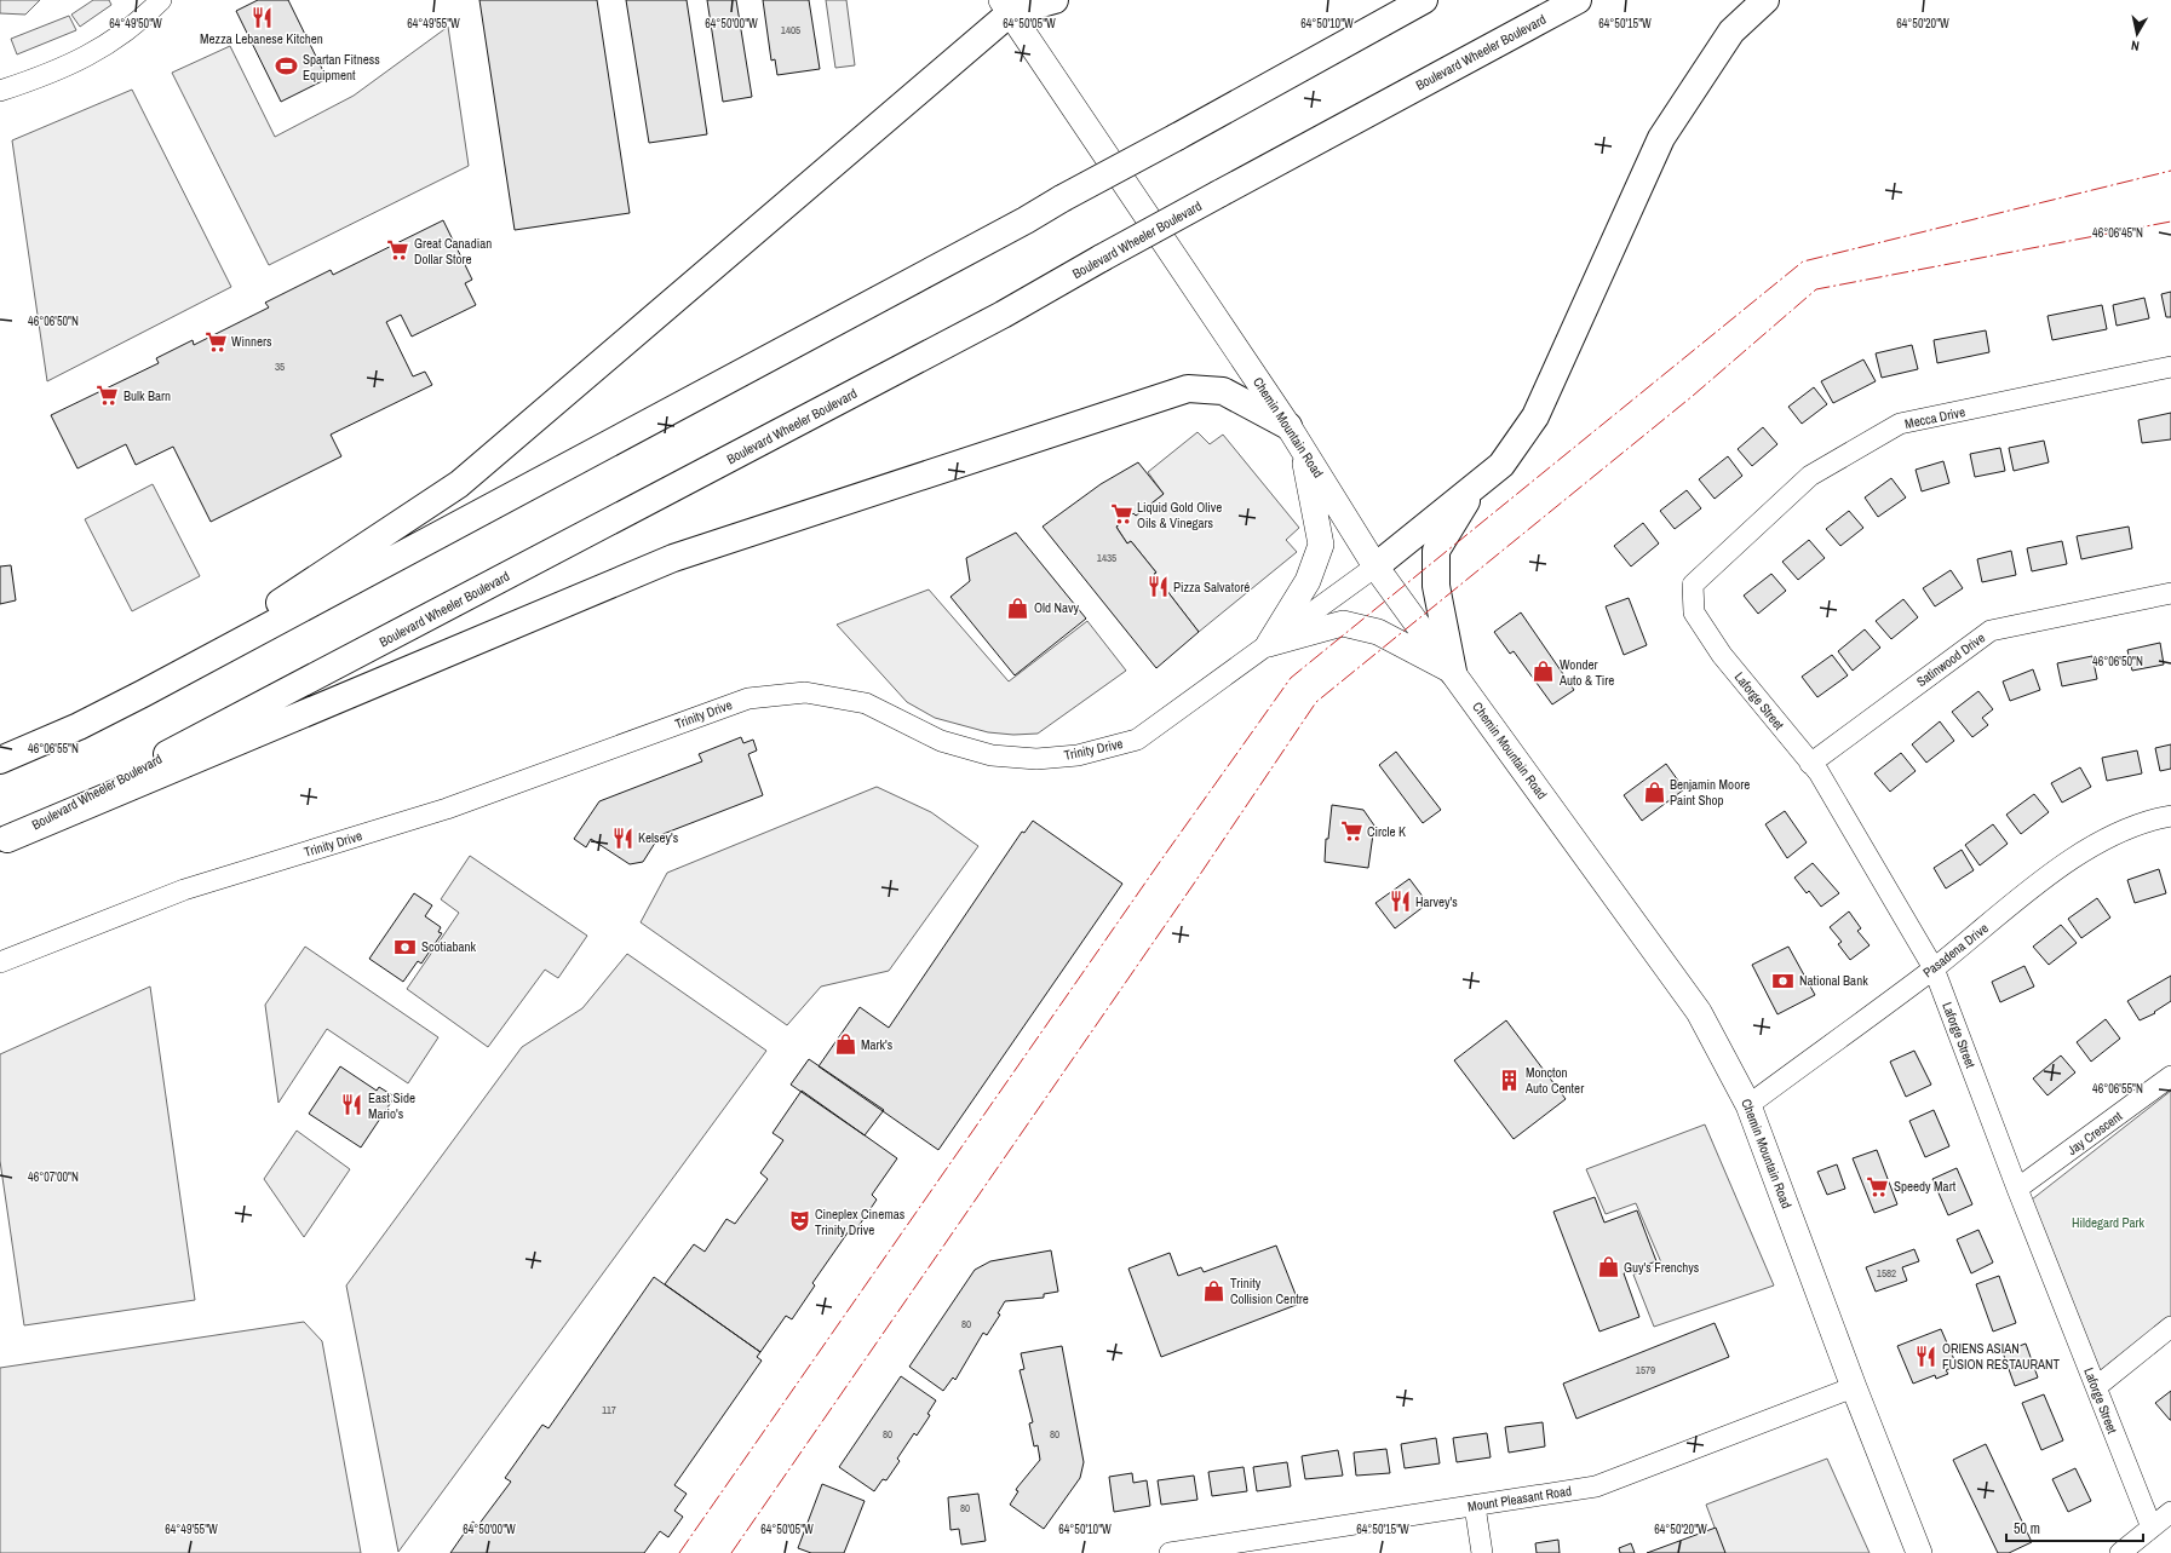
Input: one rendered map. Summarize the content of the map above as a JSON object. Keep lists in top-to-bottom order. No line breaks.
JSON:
{"streets":{"highway":["Boulevard Wheeler Boulevard"],"main road":["Chemin Mountain Road"],"street":["Mecca Drive","Satinwood Drive","Laforge Street","Trinity Drive","Pasadena Drive","Jay Crescent","Mount Pleasant Road"]},"crossings":[["Mecca Drive","Laforge Street"],["Chemin Mountain Road","Trinity Drive"],["Chemin Mountain Road","Pasadena Drive"],["Chemin Mountain Road","Mount Pleasant Road"],["Satinwood Drive","Laforge Street"],["Laforge Street","Pasadena Drive"],["Laforge Street","Jay Crescent"]],"parks":["Hildegard Park"],"places":{"restaurant":["Mezza Lebanese Kitchen","Pizza Salvatoré","Kelsey's","Harvey's","East Side Mario's","ORIENS ASIAN FUSION RESTAURANT"],"sports":["Spartan Fitness Equipment"],"supermarket":["Great Canadian Dollar Store","Winners","Bulk Barn","Liquid Gold Olive Oils & Vinegars","Circle K","Speedy Mart"],"shop":["Old Navy","Wonder Auto & Tire","Benjamin Moore Paint Shop","Mark's","Guy's Frenchys","Trinity Collision Centre"],"bank":["Scotiabank","National Bank"],"building":["Moncton Auto Center"],"theatre":["Cineplex Cinemas Trinity Drive"]},"house_numbers":["1405","35","1435","1582","80","1579","117","80","80","80"],"scale_bar":"50 m","north":"bottom","coordinates":["64°49'55\"W","64°50'00\"W","64°50'05\"W","64°50'10\"W","64°50'15\"W","64°50'20\"W","64°49'50\"W","46°06'45\"N","46°06'50\"N","46°06'55\"N","46°07'00\"N"]}
